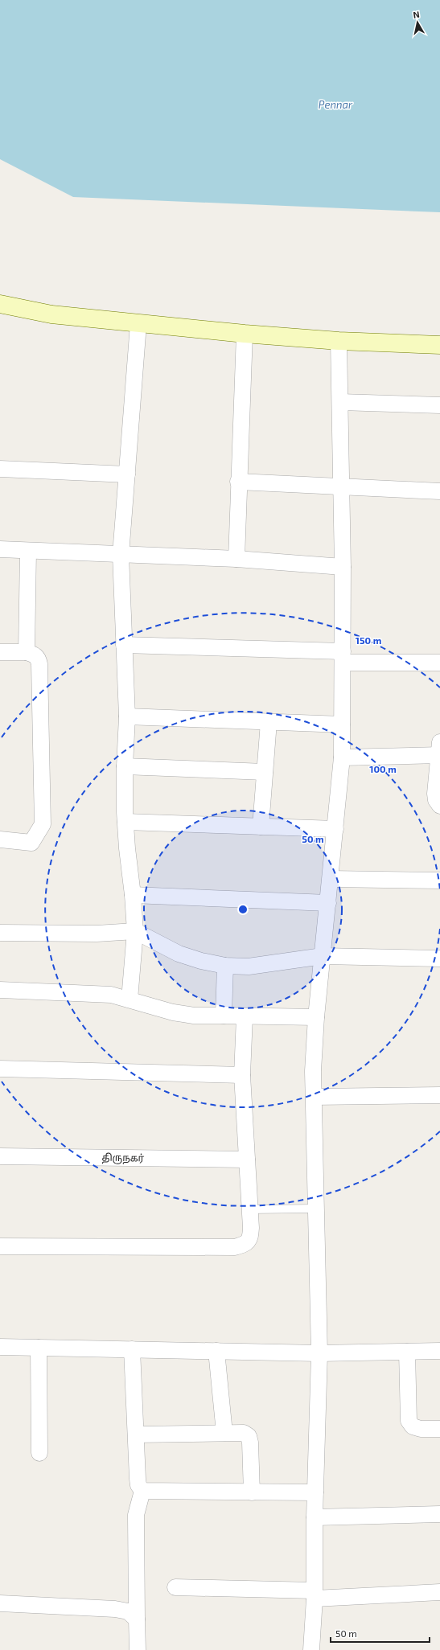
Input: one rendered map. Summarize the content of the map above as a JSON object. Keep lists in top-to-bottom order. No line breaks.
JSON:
{"streets":{"street":["திருநகர்"]},"water":["Pennar"],"scale_bar":"50 m","north":"top","rings":["150 m","100 m","50 m"]}
